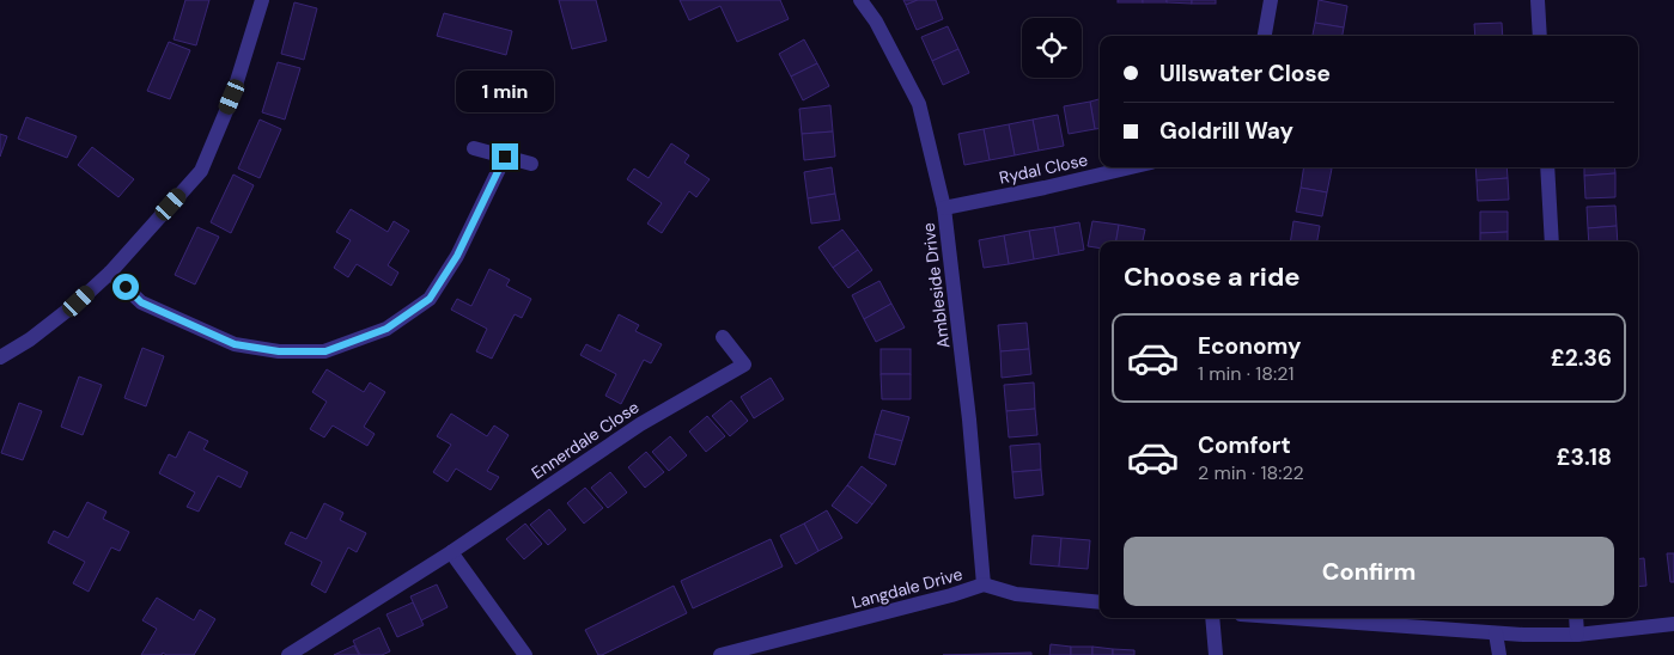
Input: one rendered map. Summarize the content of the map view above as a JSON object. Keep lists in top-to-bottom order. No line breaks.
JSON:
{"streets":{"street":["Rydal Close","Ambleside Drive","Ennerdale Close","Langdale Drive"]},"crossings":[["Rydal Close","Ambleside Drive"],["Ambleside Drive","Langdale Drive"]],"page":{"banner":["Ullswater Close","Goldrill Way"],"bubble":"1 min","heading":"Choose a ride","list":[{"name":"Economy","note":"1 min · 18:21","value":"£2.36"},{"name":"Comfort","note":"2 min · 18:22","value":"£3.18"}],"buttons":"Confirm"}}
